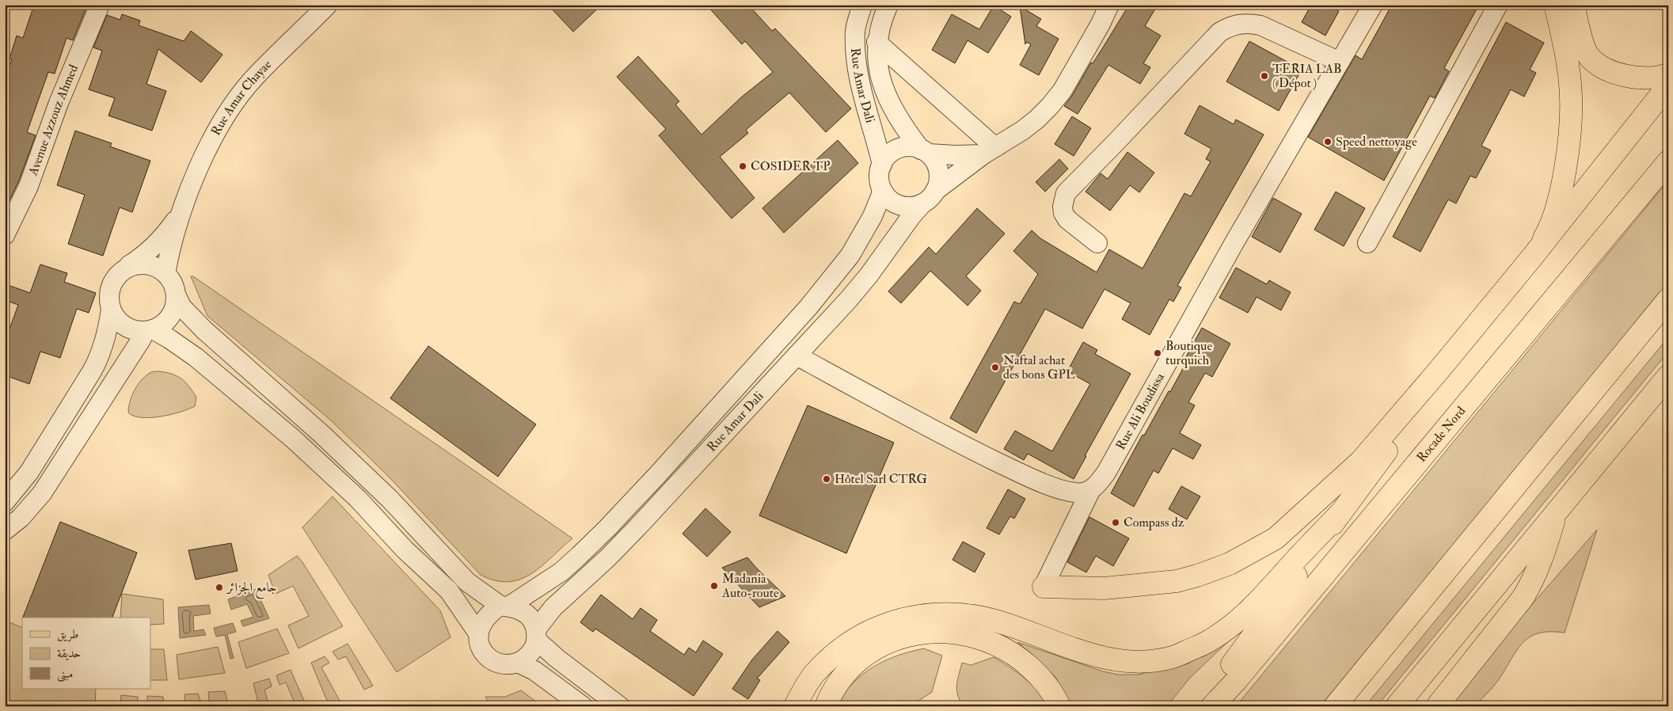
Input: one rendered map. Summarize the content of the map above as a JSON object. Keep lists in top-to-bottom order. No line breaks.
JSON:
{"streets":{"main road":["Rocade Nord"],"street":["Rue Amar Dali","Rue Amar Chayae","Avenue Azzouz Ahmed","Rue Ali Boudissa"]},"places":["TERIA LAB ( Dépot )","Speed nettoyage","COSIDER TP","Boutique turquich","Naftal achat des bons GPL","Hôtel Sarl CTRG","Compass dz","Madania Auto-route","جامع الجزائر"],"legend":["طريق","حديقة","مبنى"]}
